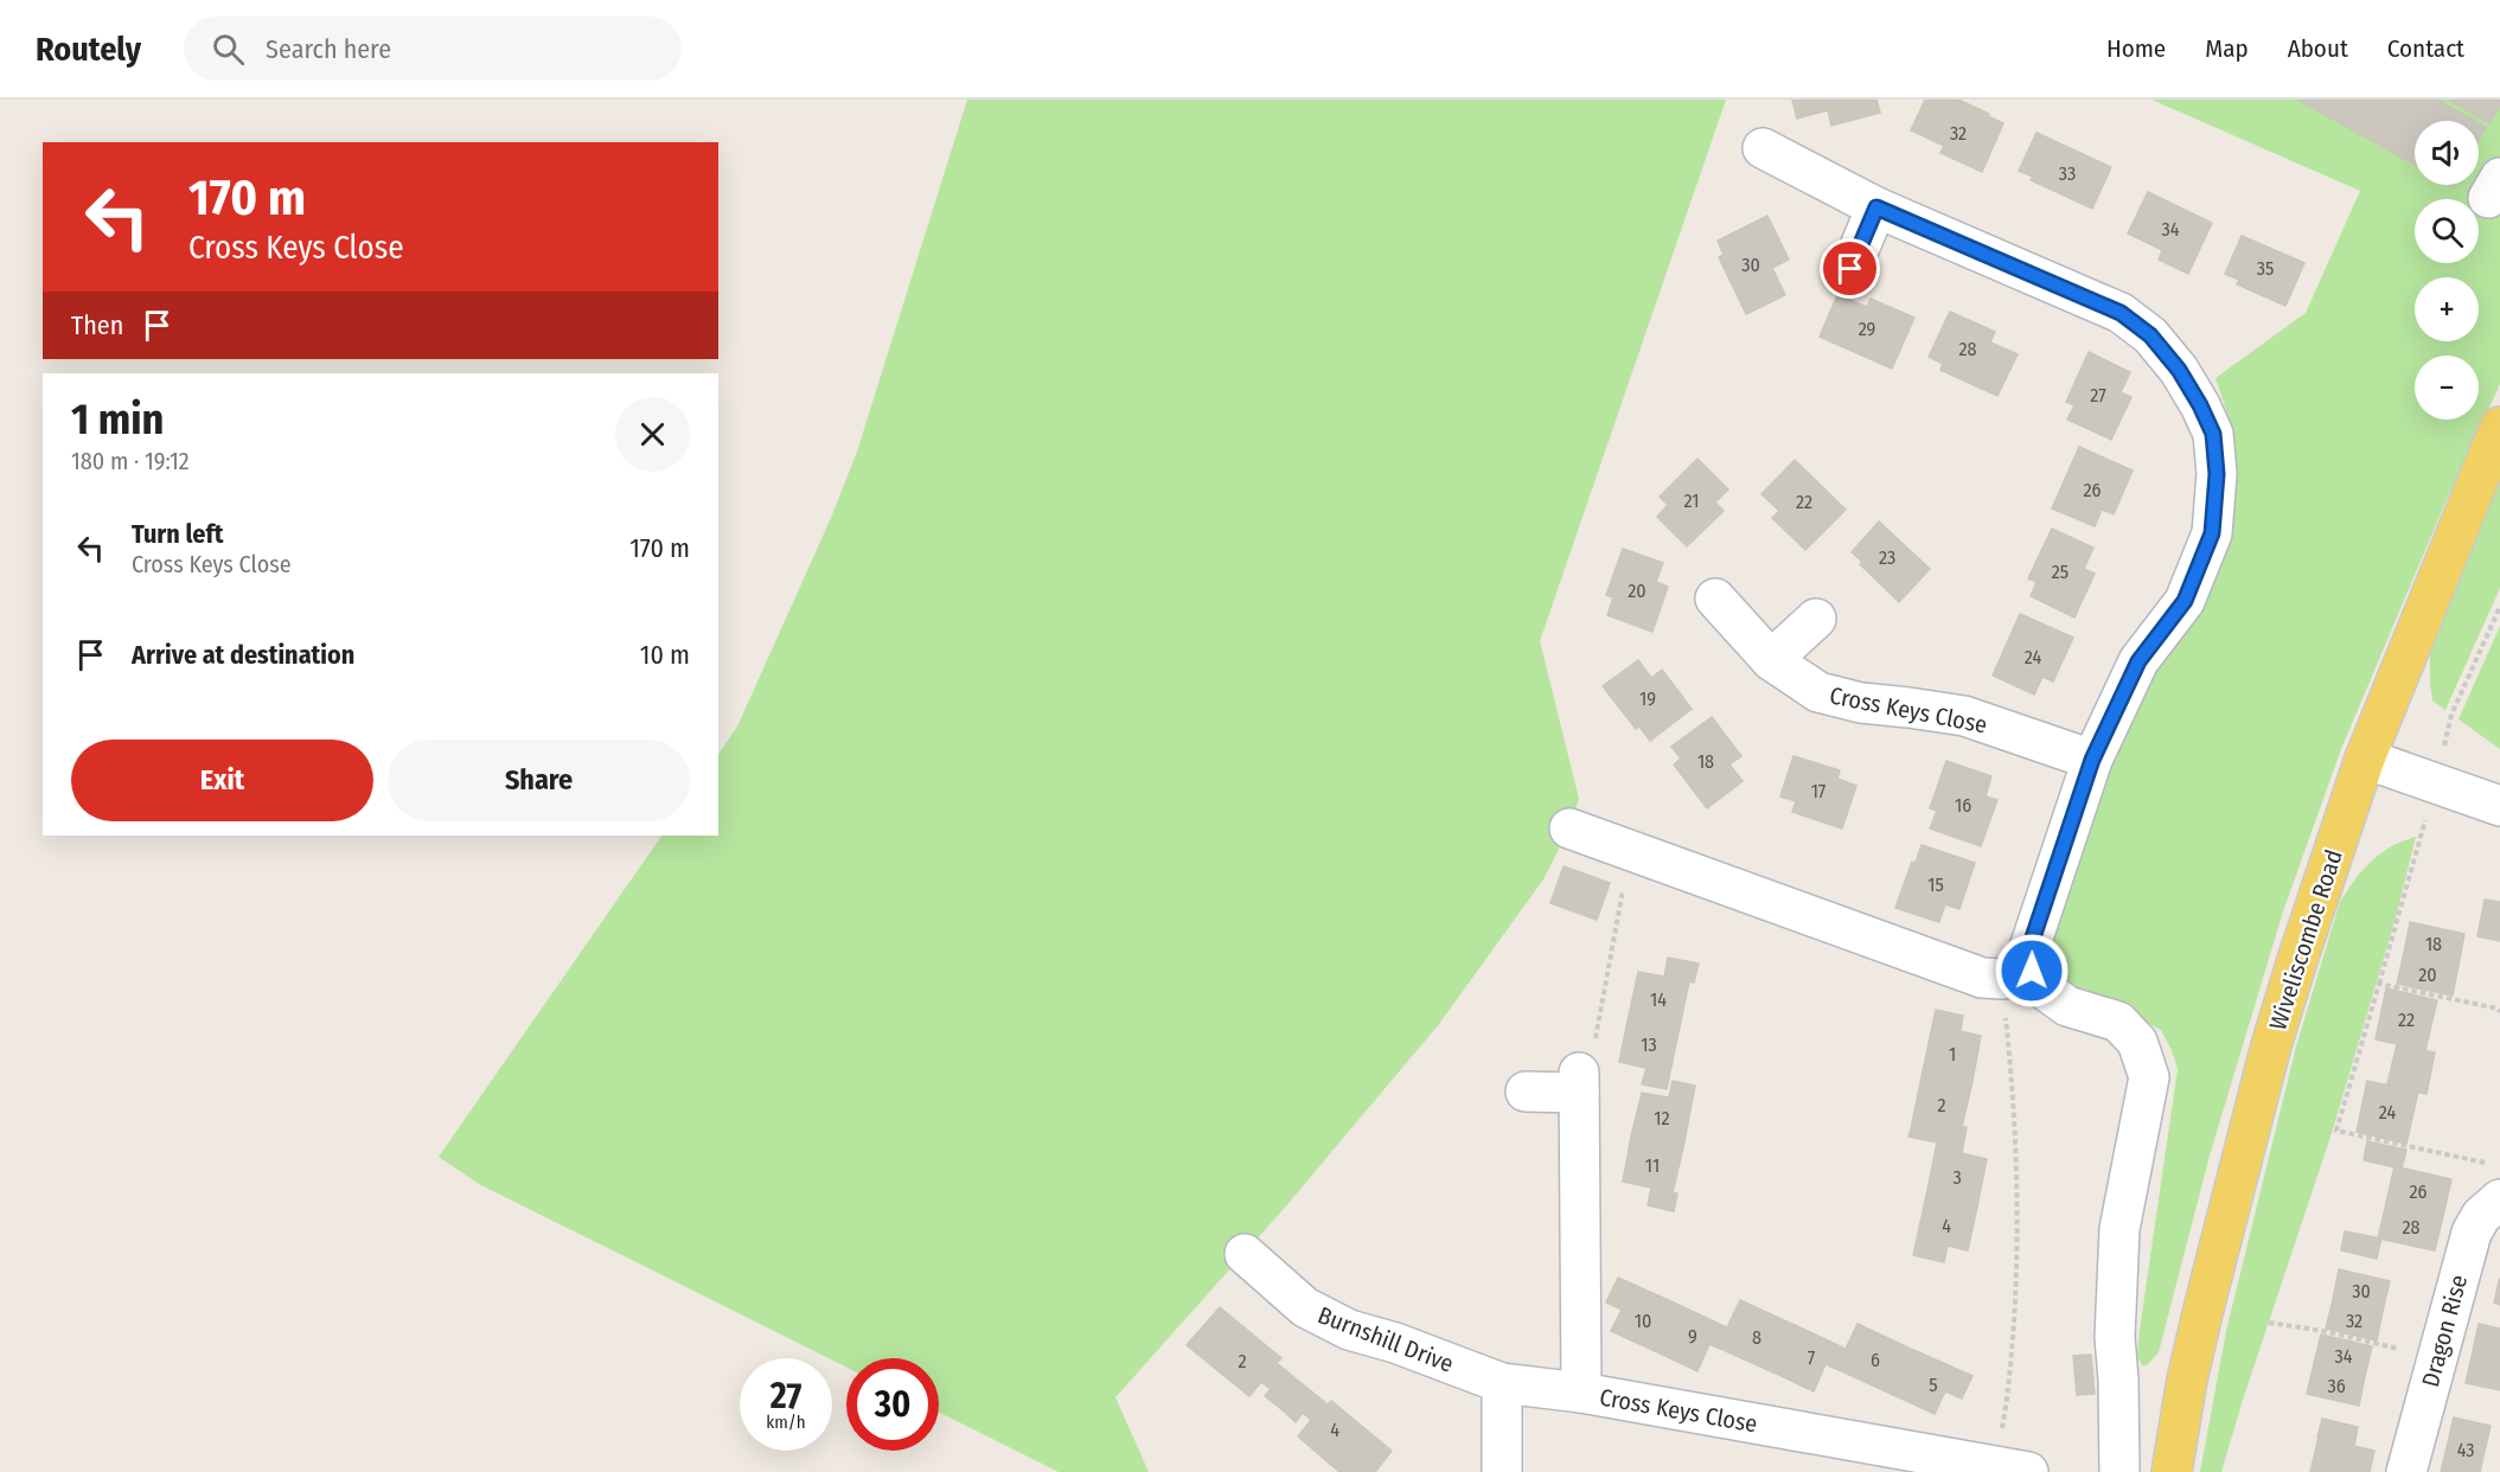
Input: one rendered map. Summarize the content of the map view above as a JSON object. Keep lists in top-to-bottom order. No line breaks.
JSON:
{"streets":{"main road":["Wiveliscombe Road"],"street":["Cross Keys Close","Dragon Rise","Burnshill Drive"]},"crossings":[["Cross Keys Close","Burnshill Drive"]],"house_numbers":["32","33","34","30","35","29","28","27","26","21","22","23","25","20","24","19","18","17","16","15","18","20","14","22","13","1","2","24","12","11","3","26","4","28","30","10","32","9","8","34","7","6","2","5","36","4","43"],"page":{"header":"Routely","search":"Search here","nav":["Home","Map","About","Contact"],"map_buttons":["+","−"],"turn":["170 m","Cross Keys Close"],"then":"Then","heading":["1 min","180 m · 19:12"],"list":[{"name":"Turn left","note":"Cross Keys Close","value":"170 m"},{"name":"Arrive at destination","value":"10 m"}],"buttons":["Exit","Share"],"speed":"27 km/h","limit":"30"}}
